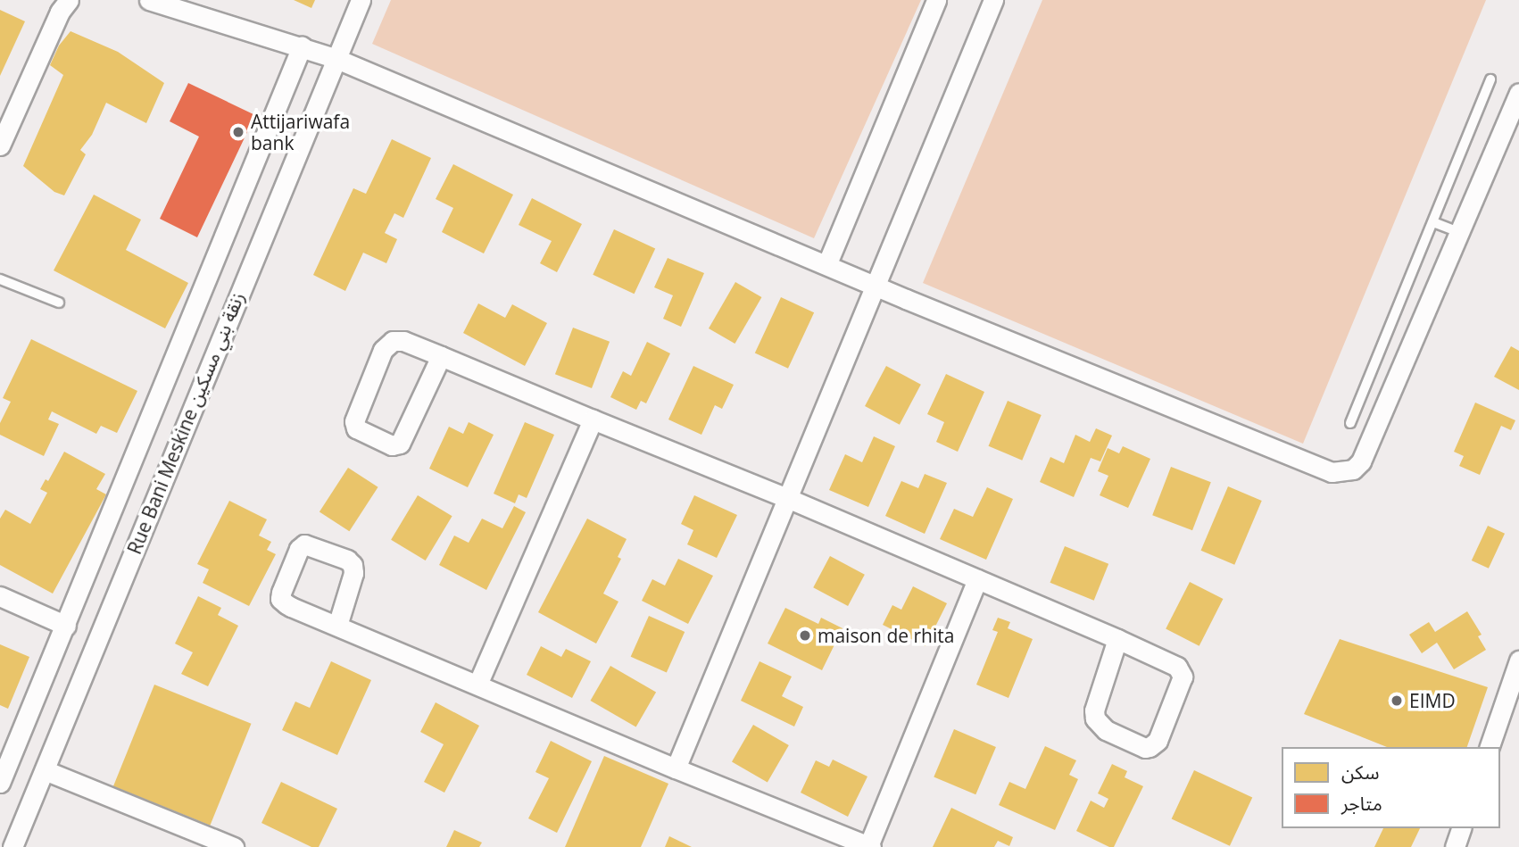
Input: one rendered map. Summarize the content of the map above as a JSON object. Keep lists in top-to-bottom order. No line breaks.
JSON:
{"streets":{"street":["Rue Bani Meskine زنقة بني مسكين"]},"places":["Attijariwafa bank","maison de rhita","EIMD"],"legend":["سكن","متاجر"]}
